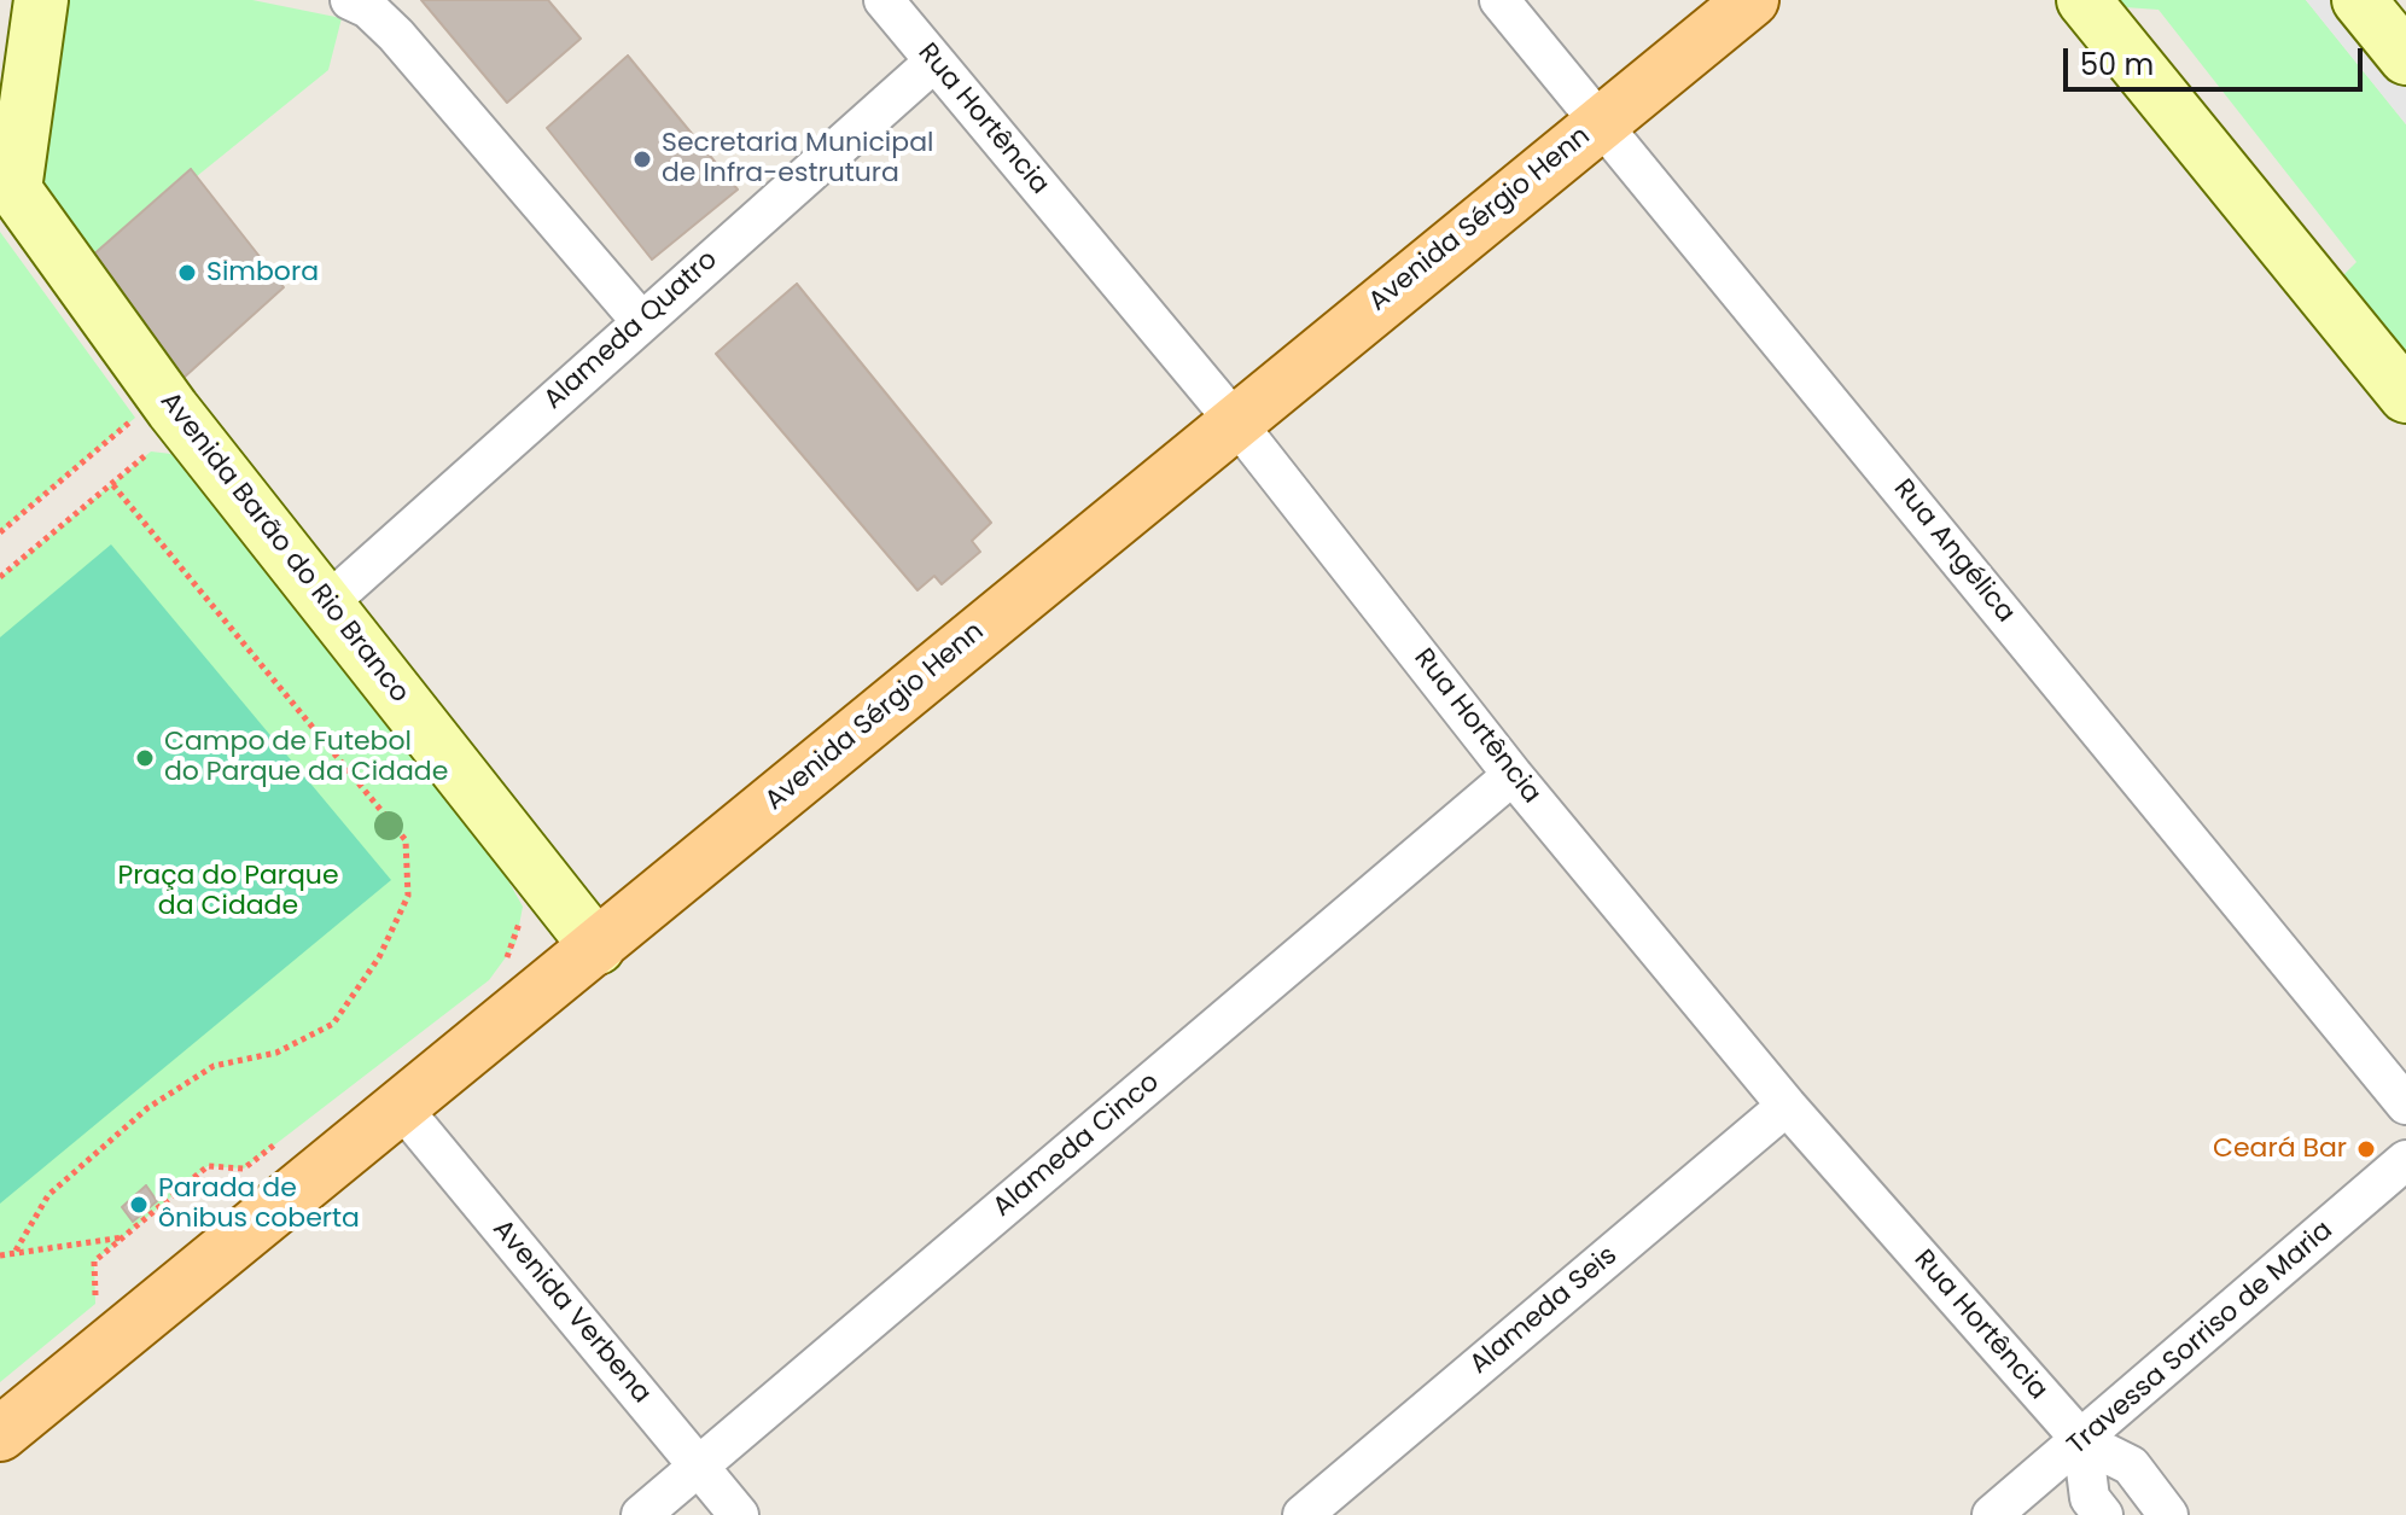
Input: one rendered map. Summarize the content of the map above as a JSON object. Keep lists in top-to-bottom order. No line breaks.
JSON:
{"streets":{"main road":["Avenida Sérgio Henn"],"street":["Rua Hortência","Alameda Quatro","Avenida Barão do Rio Branco","Rua Angélica","Alameda Cinco","Alameda Seis","Avenida Verbena","Travessa Sorriso de Maria"]},"crossings":[["Rua Hortência","Avenida Sérgio Henn"],["Rua Hortência","Alameda Quatro"],["Rua Hortência","Alameda Cinco"],["Rua Hortência","Alameda Seis"],["Rua Hortência","Travessa Sorriso de Maria"],["Avenida Sérgio Henn","Avenida Barão do Rio Branco"],["Avenida Sérgio Henn","Rua Angélica"],["Avenida Sérgio Henn","Avenida Verbena"],["Alameda Quatro","Avenida Barão do Rio Branco"],["Alameda Cinco","Avenida Verbena"]],"parks":["Praça do Parque da Cidade"],"places":["Secretaria Municipal de Infra-estrutura","Simbora","Campo de Futebol do Parque da Cidade","Ceará Bar","Parada de ônibus coberta"],"scale_bar":"50 m"}
